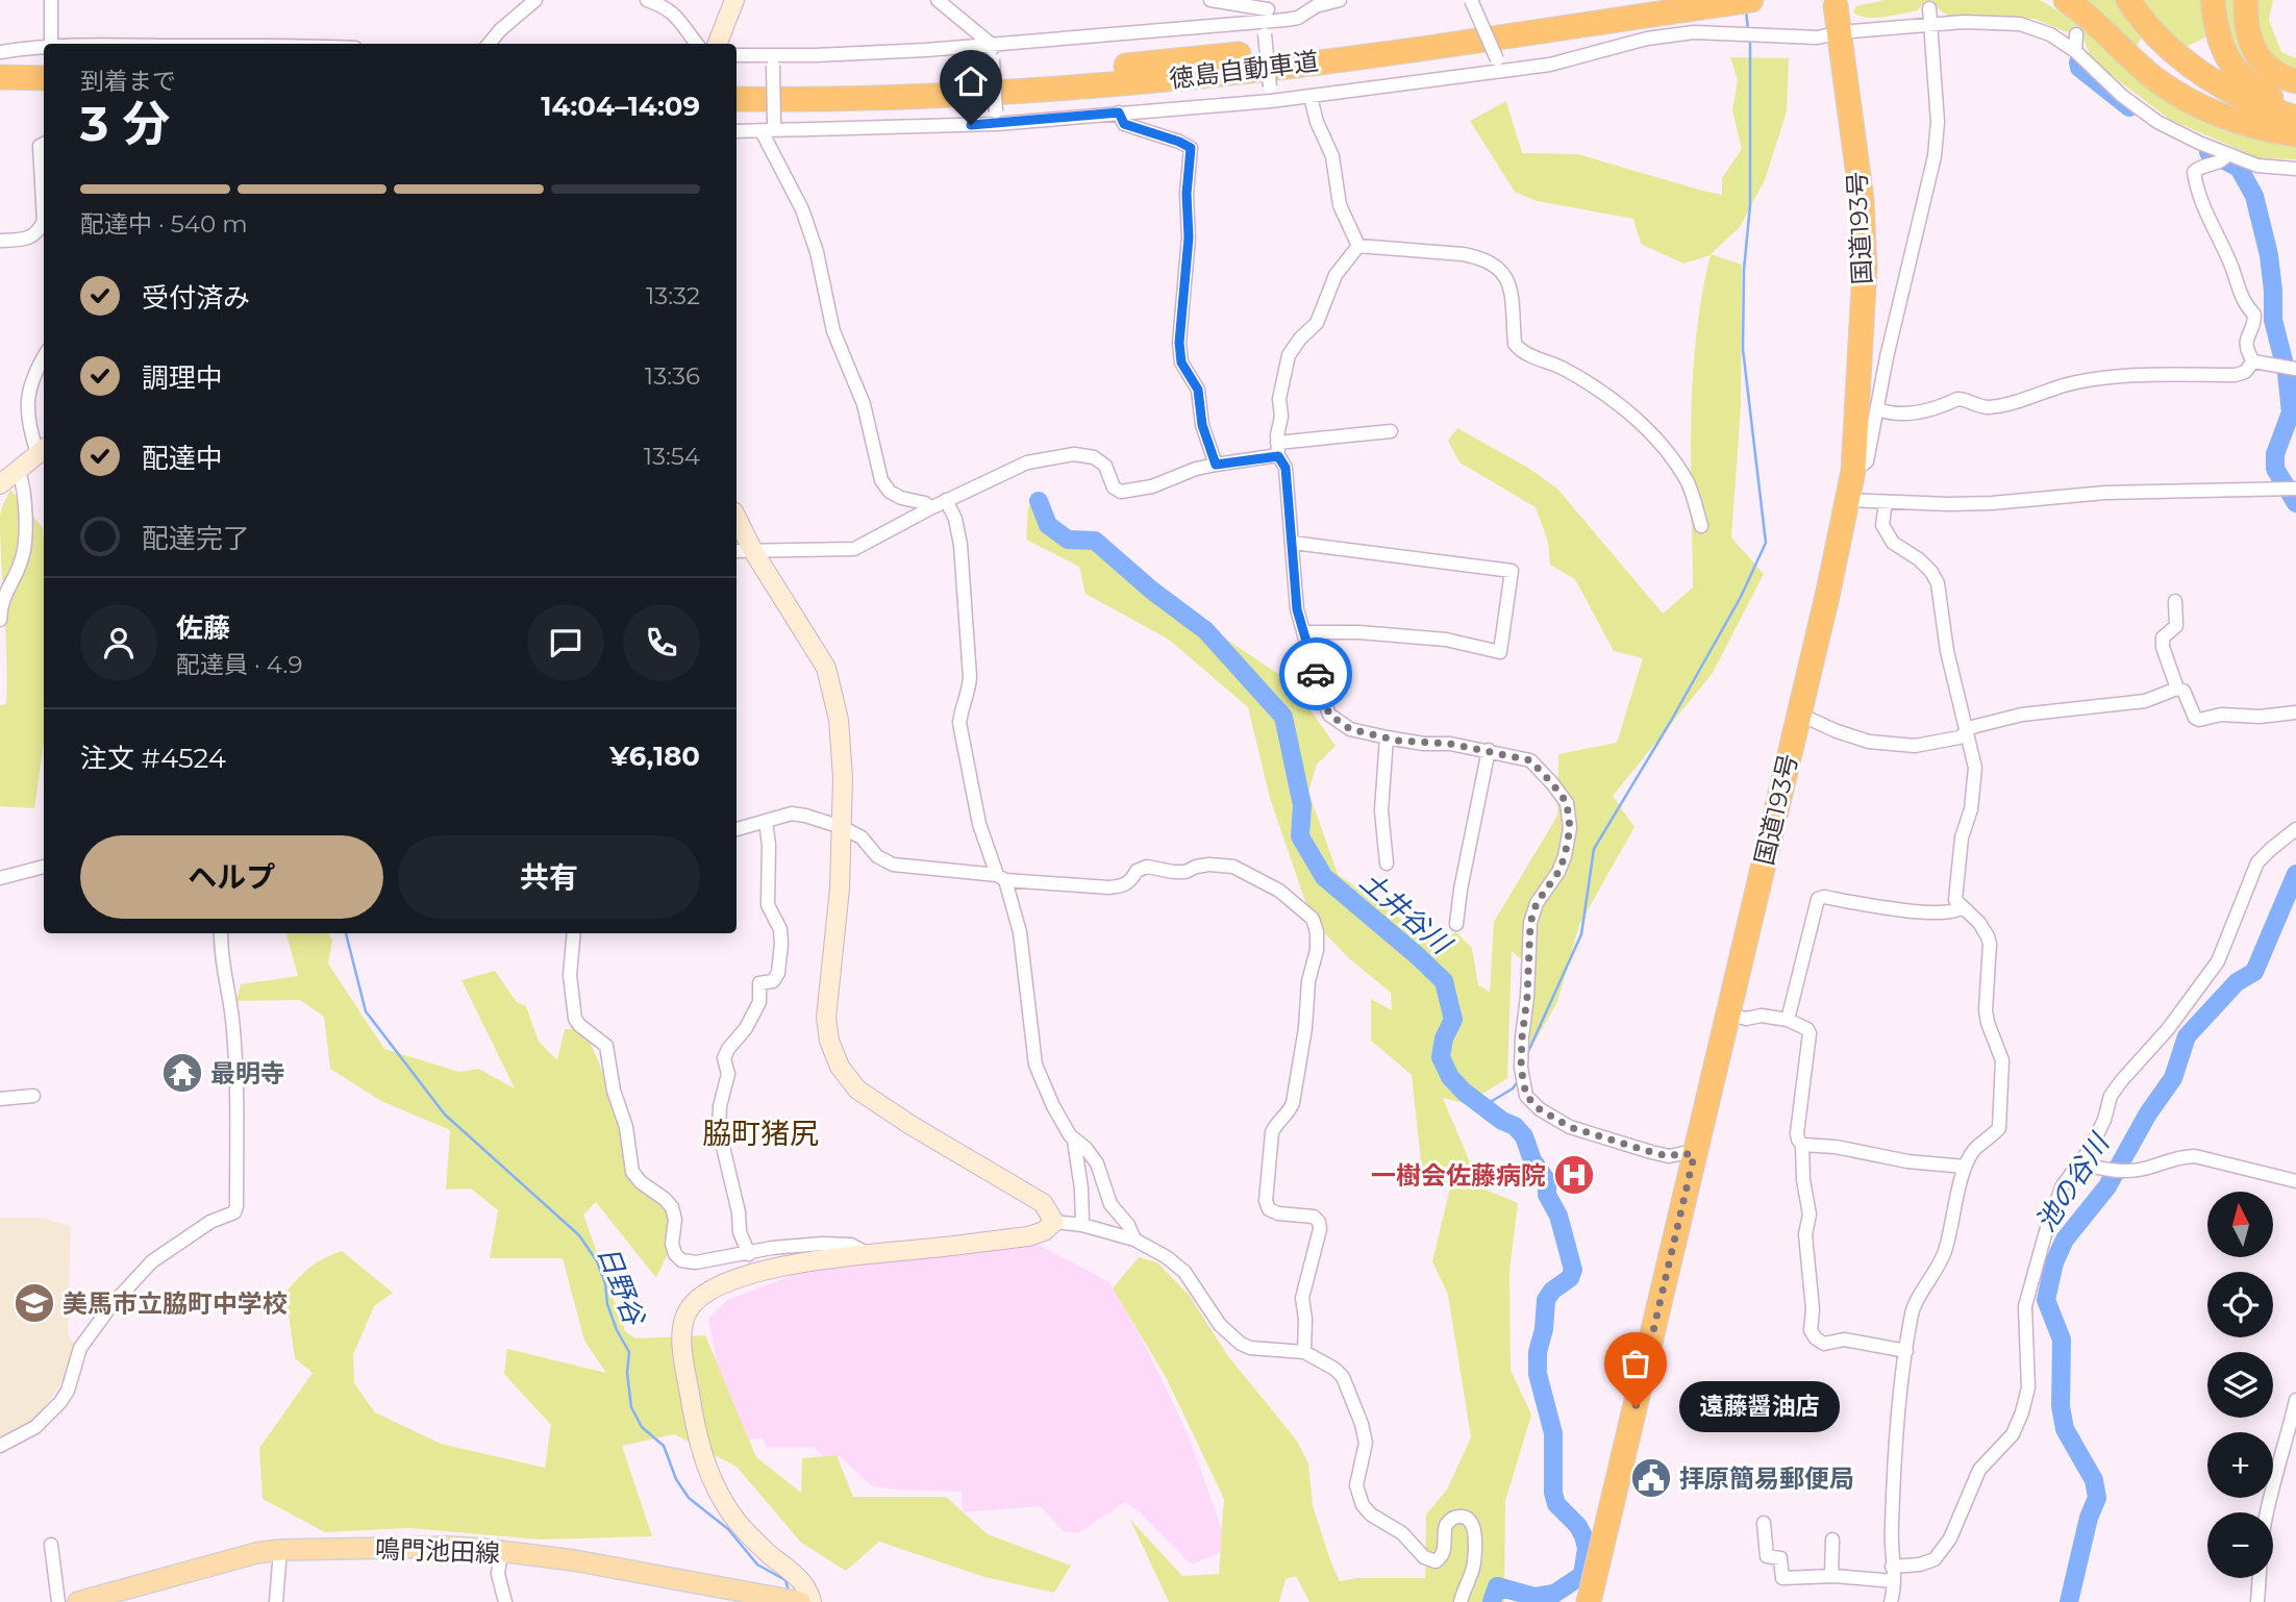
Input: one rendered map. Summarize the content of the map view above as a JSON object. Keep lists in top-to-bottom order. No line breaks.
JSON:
{"streets":{"highway":["徳島自動車道","国道193号"],"main road":["鳴門池田線"]},"districts":["脇町猪尻"],"water":["土井谷川","池の谷川","日野谷"],"places":{"temple":["最明寺"],"hospital":["一樹会佐藤病院"],"school or university":["美馬市立脇町中学校"],"other":["遠藤醤油店"],"public building":["拝原簡易郵便局"]},"north":"top","page":{"heading":["3 分","到着まで","14:04–14:09"],"panel":["佐藤","配達員 · 4.9","注文 #4524","¥6,180"],"bar":"配達中 · 540 m","list":[["受付済み","13:32"],["調理中","13:36"],["配達中","13:54"],"配達完了"],"buttons":["ヘルプ","共有"],"map_buttons":["+","−"],"bubble":"遠藤醤油店"}}
